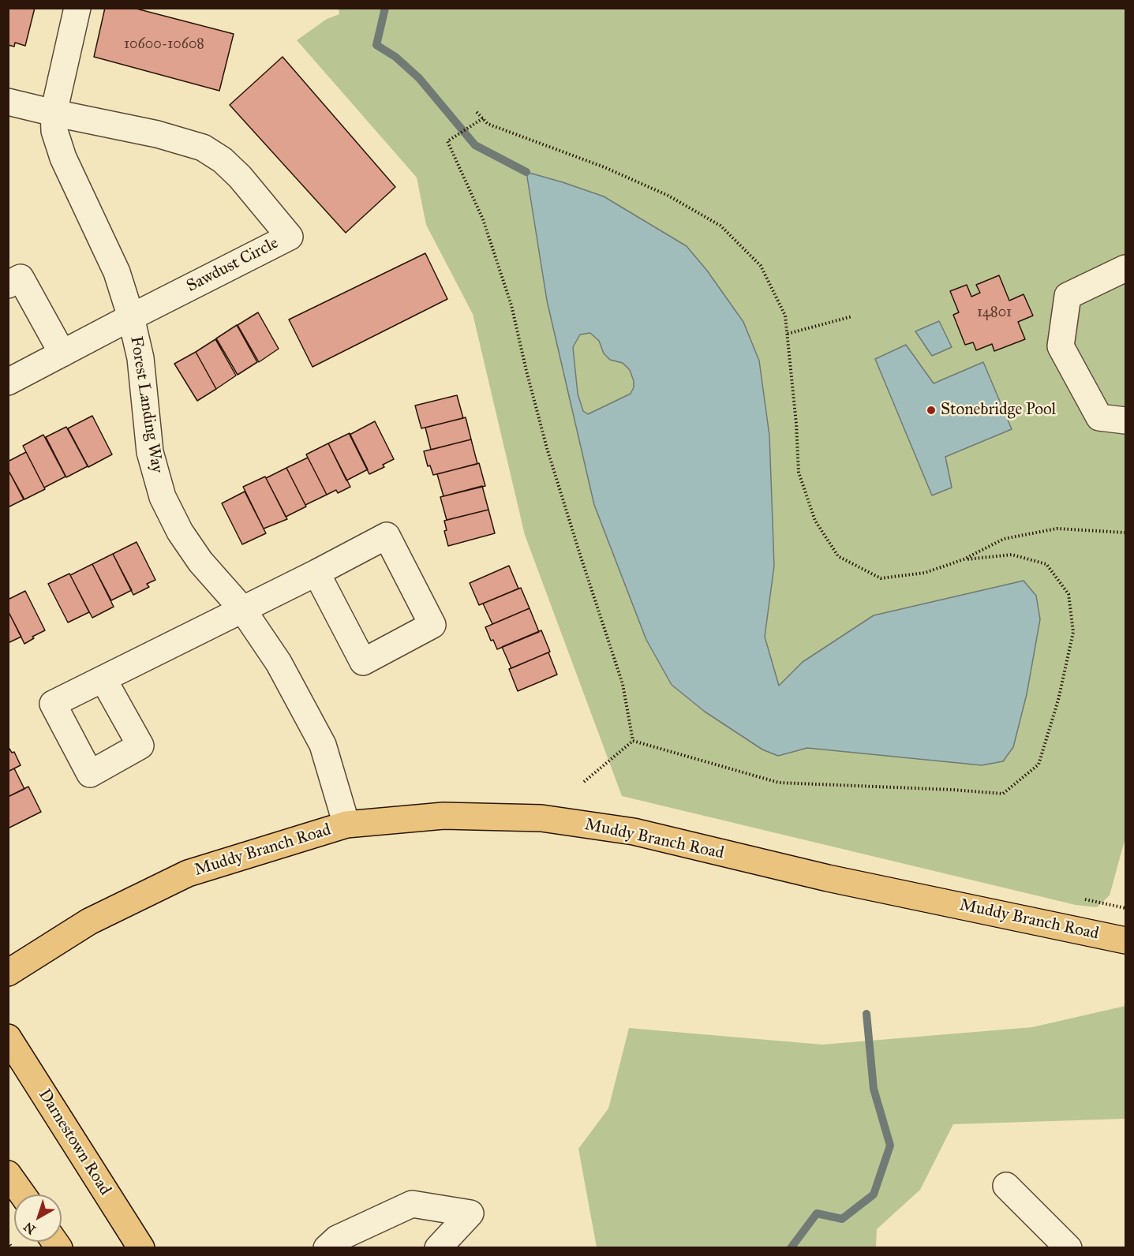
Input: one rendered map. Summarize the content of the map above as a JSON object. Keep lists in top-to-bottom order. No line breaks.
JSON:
{"streets":{"main road":["Muddy Branch Road","Darnestown Road"],"street":["Sawdust Circle","Forest Landing Way"]},"crossings":[["Sawdust Circle","Forest Landing Way"],["Forest Landing Way","Muddy Branch Road"]],"places":["Stonebridge Pool"],"house_numbers":["10600-10608","14801"],"north":"bottom left"}
